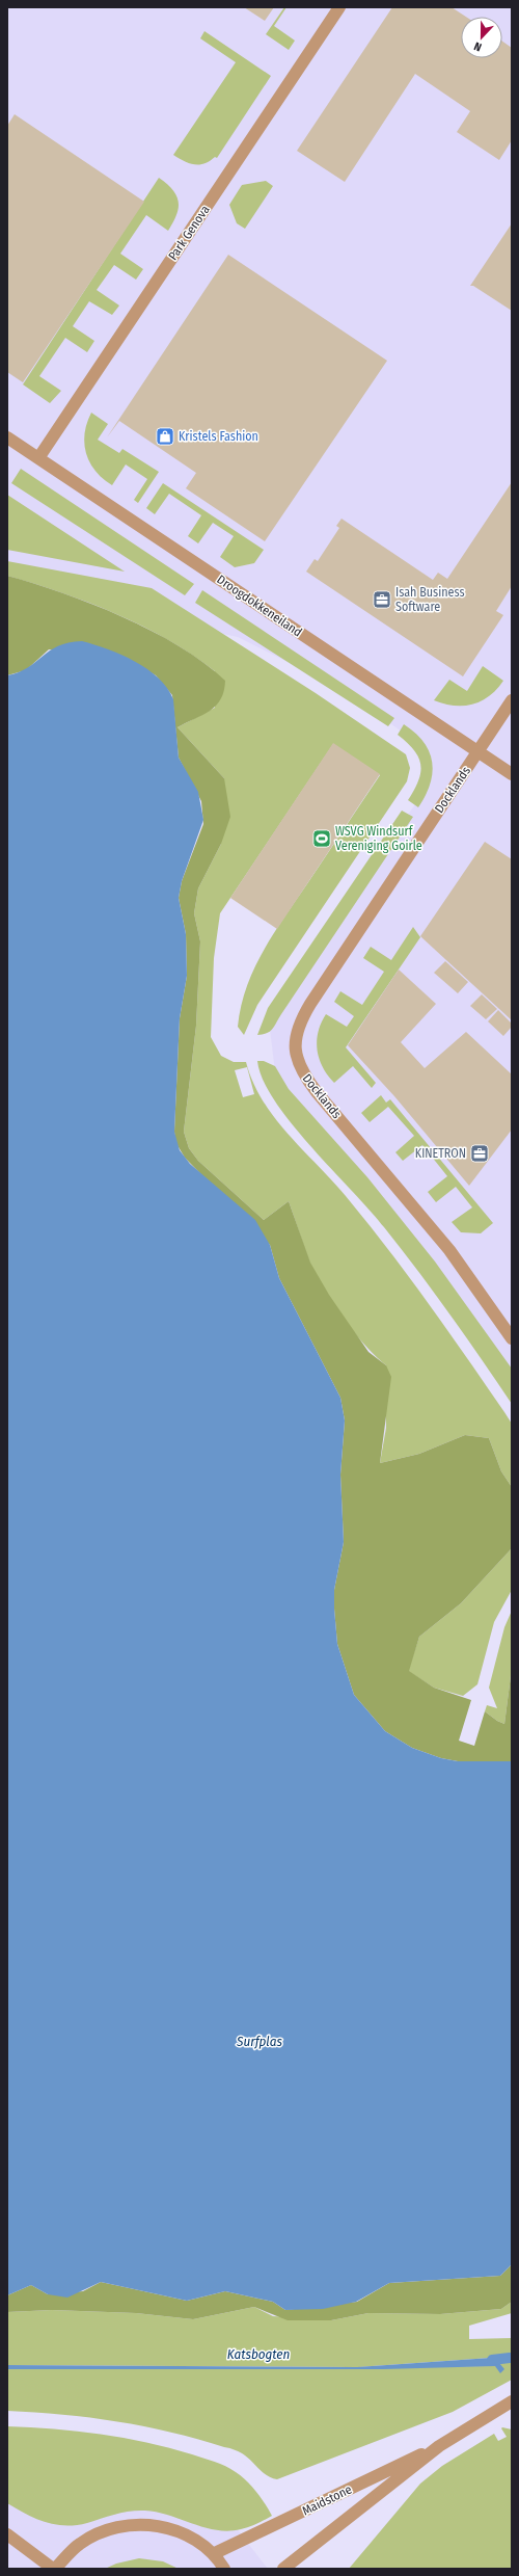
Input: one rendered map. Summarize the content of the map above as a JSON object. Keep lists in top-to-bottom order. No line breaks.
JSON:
{"streets":{"street":["Park Genova","Droogdokkeneiland","Docklands","Maidstone"]},"crossings":[["Park Genova","Droogdokkeneiland"],["Droogdokkeneiland","Docklands"]],"water":["Surfplas","Katsbogten"],"places":{"shop":["Kristels Fashion"],"office":["Isah Business Software","KINETRON"],"sports":["WSVG Windsurf Vereniging Goirle"]},"north":"bottom"}
